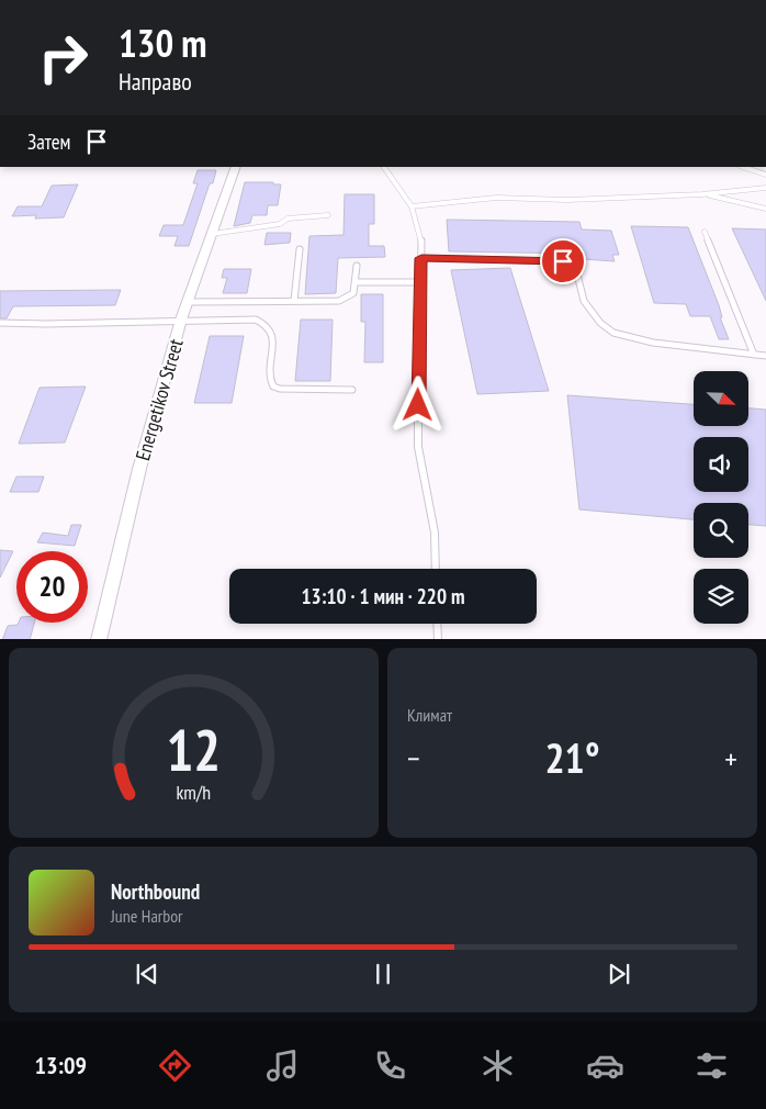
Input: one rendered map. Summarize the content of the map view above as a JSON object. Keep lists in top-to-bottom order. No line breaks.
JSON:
{"streets":{"street":["Energetikov Street"]},"north":"bottom right","page":{"turn":["130 m","Направо"],"then":"Затем","limit":"20","trip":"13:10 · 1 мин · 220 m","tile":"Климат","heat":["−","21°","+"],"song":["Northbound","June Harbor"],"tabs":"13:09","gauge":["12","km/h"]}}
